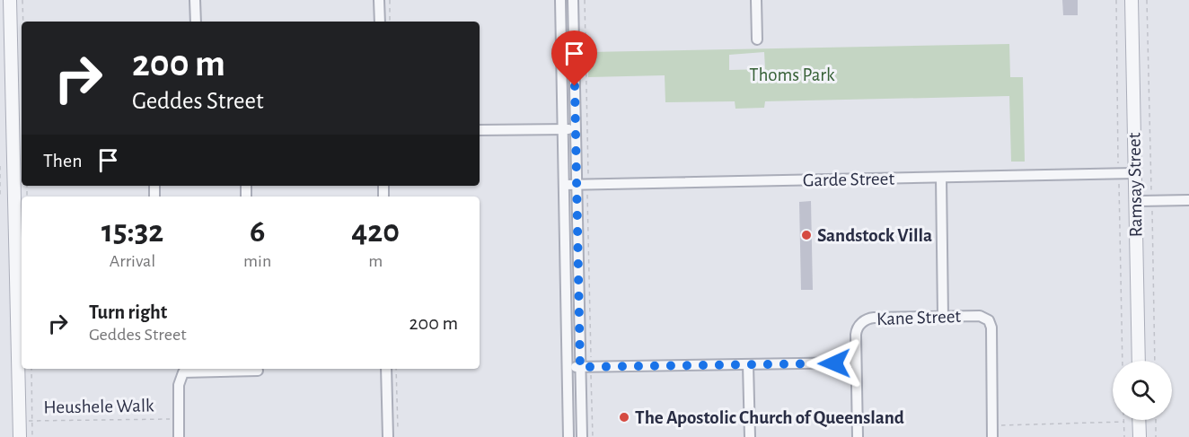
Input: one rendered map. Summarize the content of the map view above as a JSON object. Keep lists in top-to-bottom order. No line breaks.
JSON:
{"streets":{"street":["Garde Street","Ramsay Street","Kane Street"],"path":["Heushele Walk"]},"crossings":[["Garde Street","Ramsay Street"]],"parks":["Thoms Park"],"places":["Sandstock Villa","The Apostolic Church of Queensland"],"page":{"turn":["200 m","Geddes Street"],"then":"Then","eta":["15:32","Arrival","6","min","420","m"],"list":[{"name":"Turn right","note":"Geddes Street","value":"200 m"}]}}
